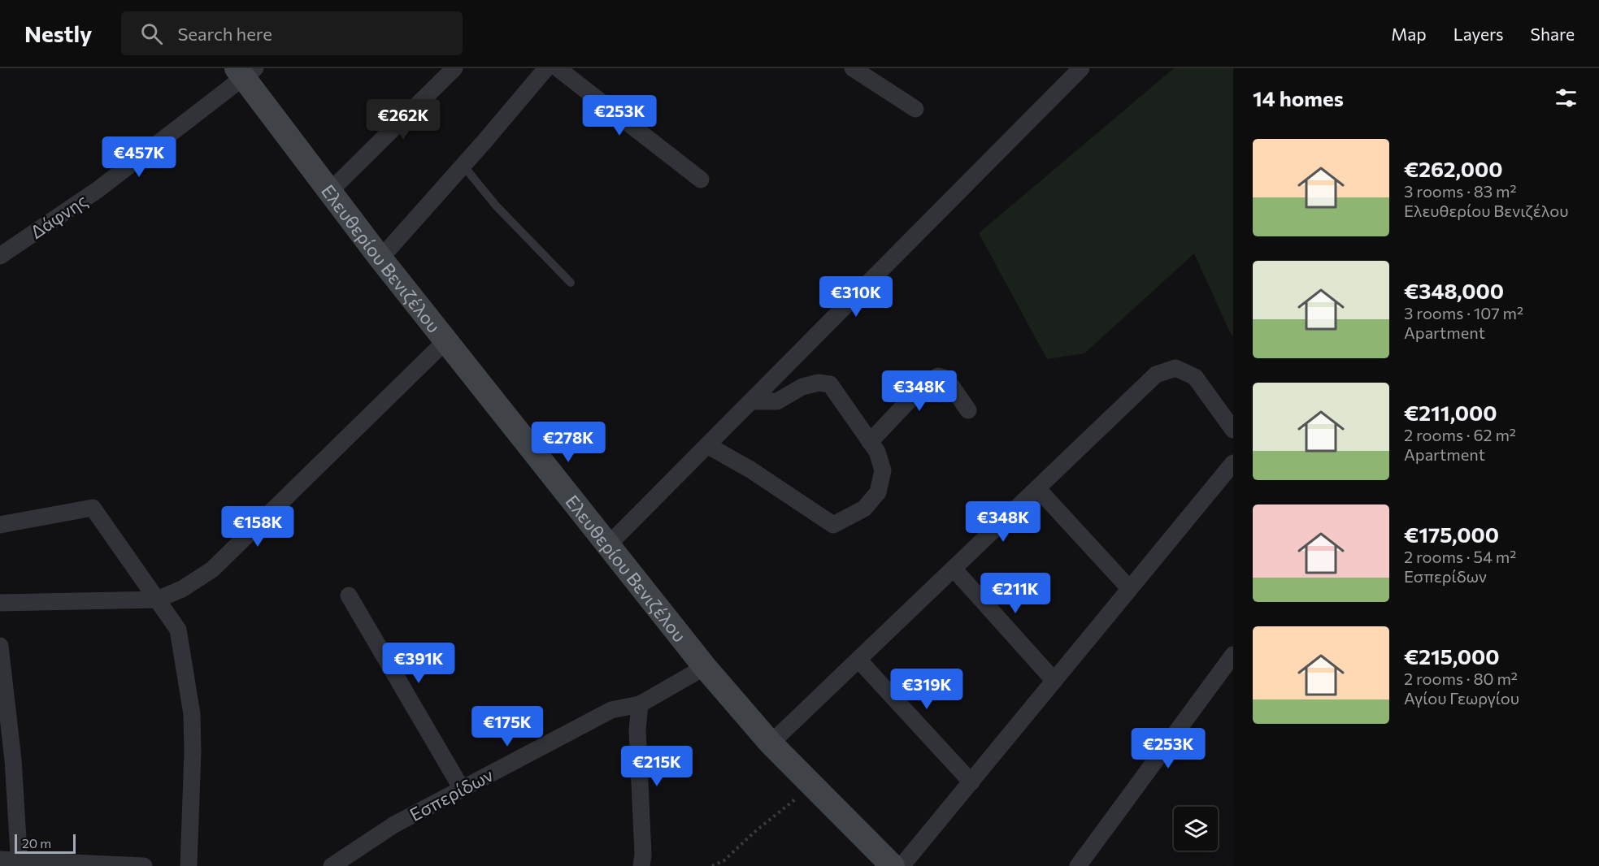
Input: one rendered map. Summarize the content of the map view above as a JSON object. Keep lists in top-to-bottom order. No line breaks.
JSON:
{"streets":{"street":["Δάφνης","Ελευθερίου Βενιζέλου","Εσπερίδων"]},"crossings":[["Δάφνης","Ελευθερίου Βενιζέλου"],["Ελευθερίου Βενιζέλου","Εσπερίδων"]],"scale_bar":"20 m","page":{"header":"Nestly","search":"Search here","nav":["Map","Layers","Share"],"heading":"14 homes","price":["€253K","€262K","€457K","€310K","€348K","€278K","€348K","€158K","€211K","€391K","€319K","€175K","€253K","€215K"],"list":[{"name":"€262,000","note":"3 rooms · 83 m² · Ελευθερίου Βενιζέλου"},{"name":"€348,000","note":"3 rooms · 107 m² · Apartment"},{"name":"€211,000","note":"2 rooms · 62 m² · Apartment"},{"name":"€175,000","note":"2 rooms · 54 m² · Εσπερίδων"},{"name":"€215,000","note":"2 rooms · 80 m² · Αγίου Γεωργίου"}],"scale":"20 m"}}
